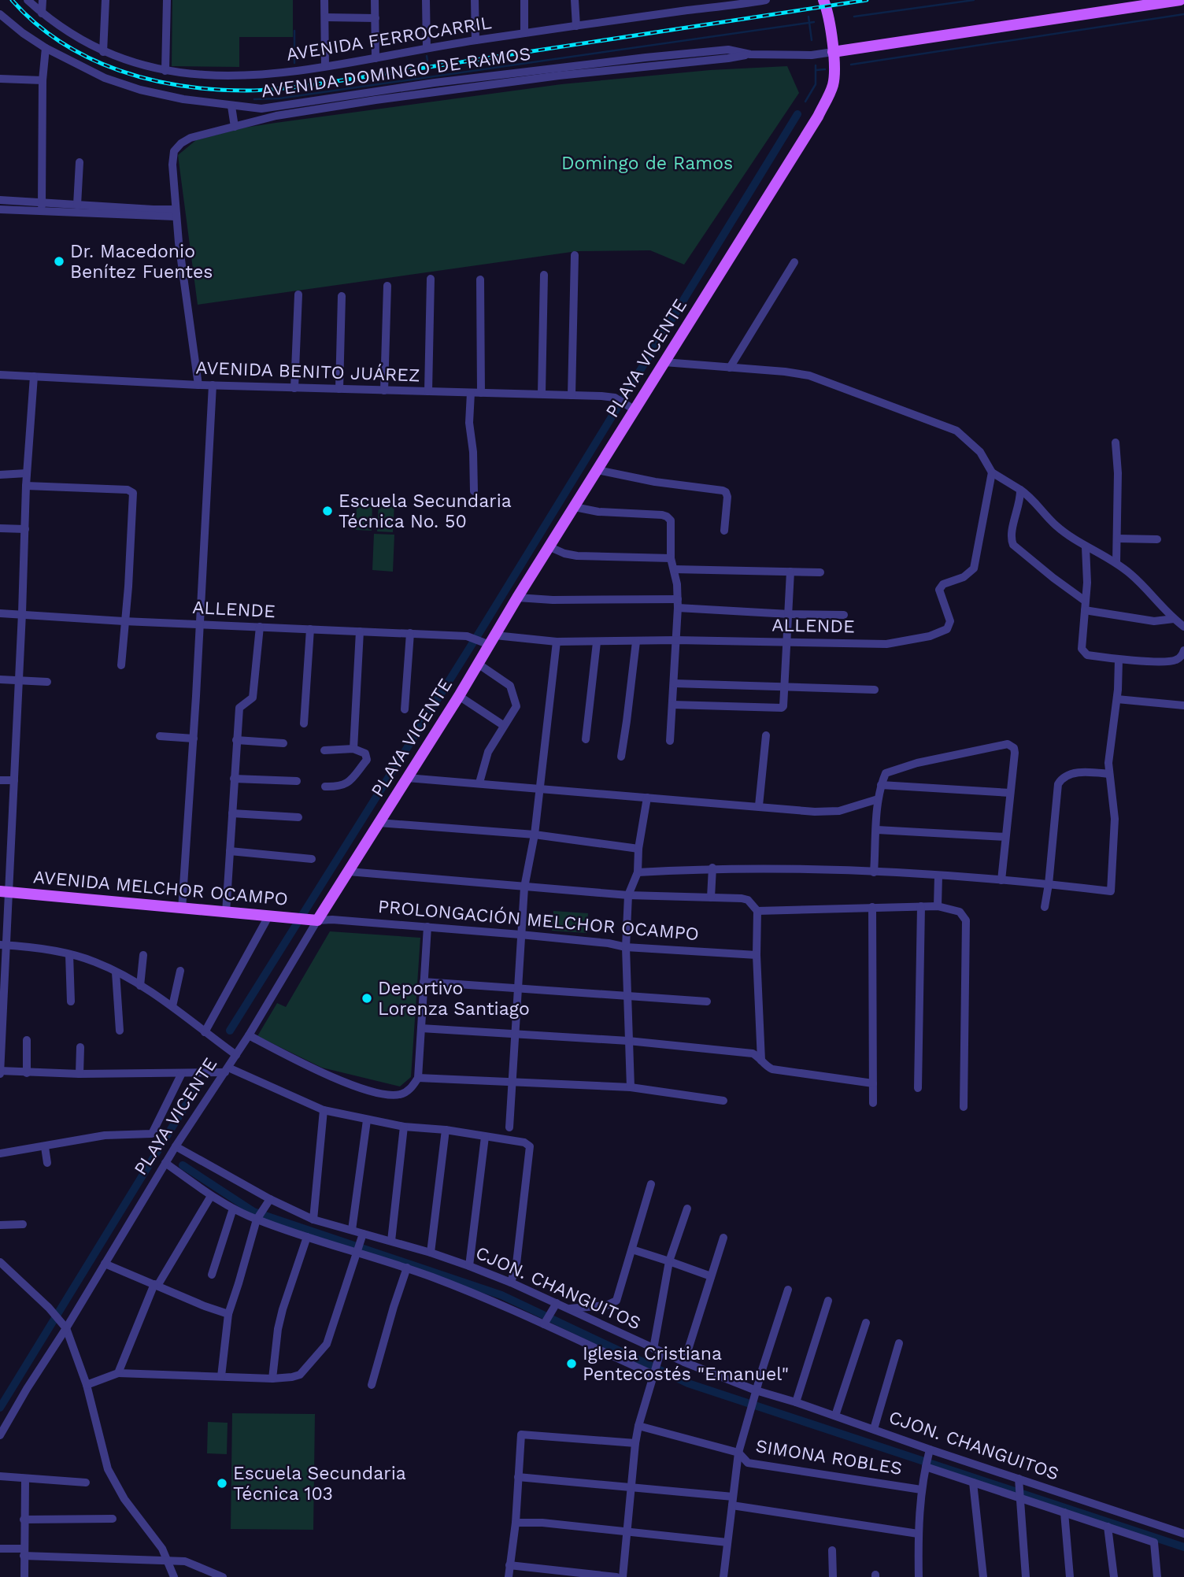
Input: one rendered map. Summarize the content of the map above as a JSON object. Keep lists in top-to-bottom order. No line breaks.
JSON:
{"streets":{"main road":["PLAYA VICENTE","AVENIDA MELCHOR OCAMPO"],"street":["AVENIDA FERROCARRIL","AVENIDA DOMINGO DE RAMOS","AVENIDA BENITO JUÁREZ","ALLENDE","PROLONGACIÓN MELCHOR OCAMPO","CJON. CHANGUITOS","SIMONA ROBLES"]},"crossings":[["AVENIDA DOMINGO DE RAMOS","PLAYA VICENTE"],["PLAYA VICENTE","AVENIDA BENITO JUÁREZ"],["PLAYA VICENTE","ALLENDE"],["PLAYA VICENTE","AVENIDA MELCHOR OCAMPO"],["PLAYA VICENTE","PROLONGACIÓN MELCHOR OCAMPO"],["PLAYA VICENTE","CJON. CHANGUITOS"],["AVENIDA MELCHOR OCAMPO","PROLONGACIÓN MELCHOR OCAMPO"]],"parks":["Domingo de Ramos"],"places":["Dr. Macedonio Benítez Fuentes","Escuela Secundaria Técnica No. 50","Deportivo Lorenza Santiago","Iglesia Cristiana Pentecostés \"Emanuel\"","Escuela Secundaria Técnica 103"]}
